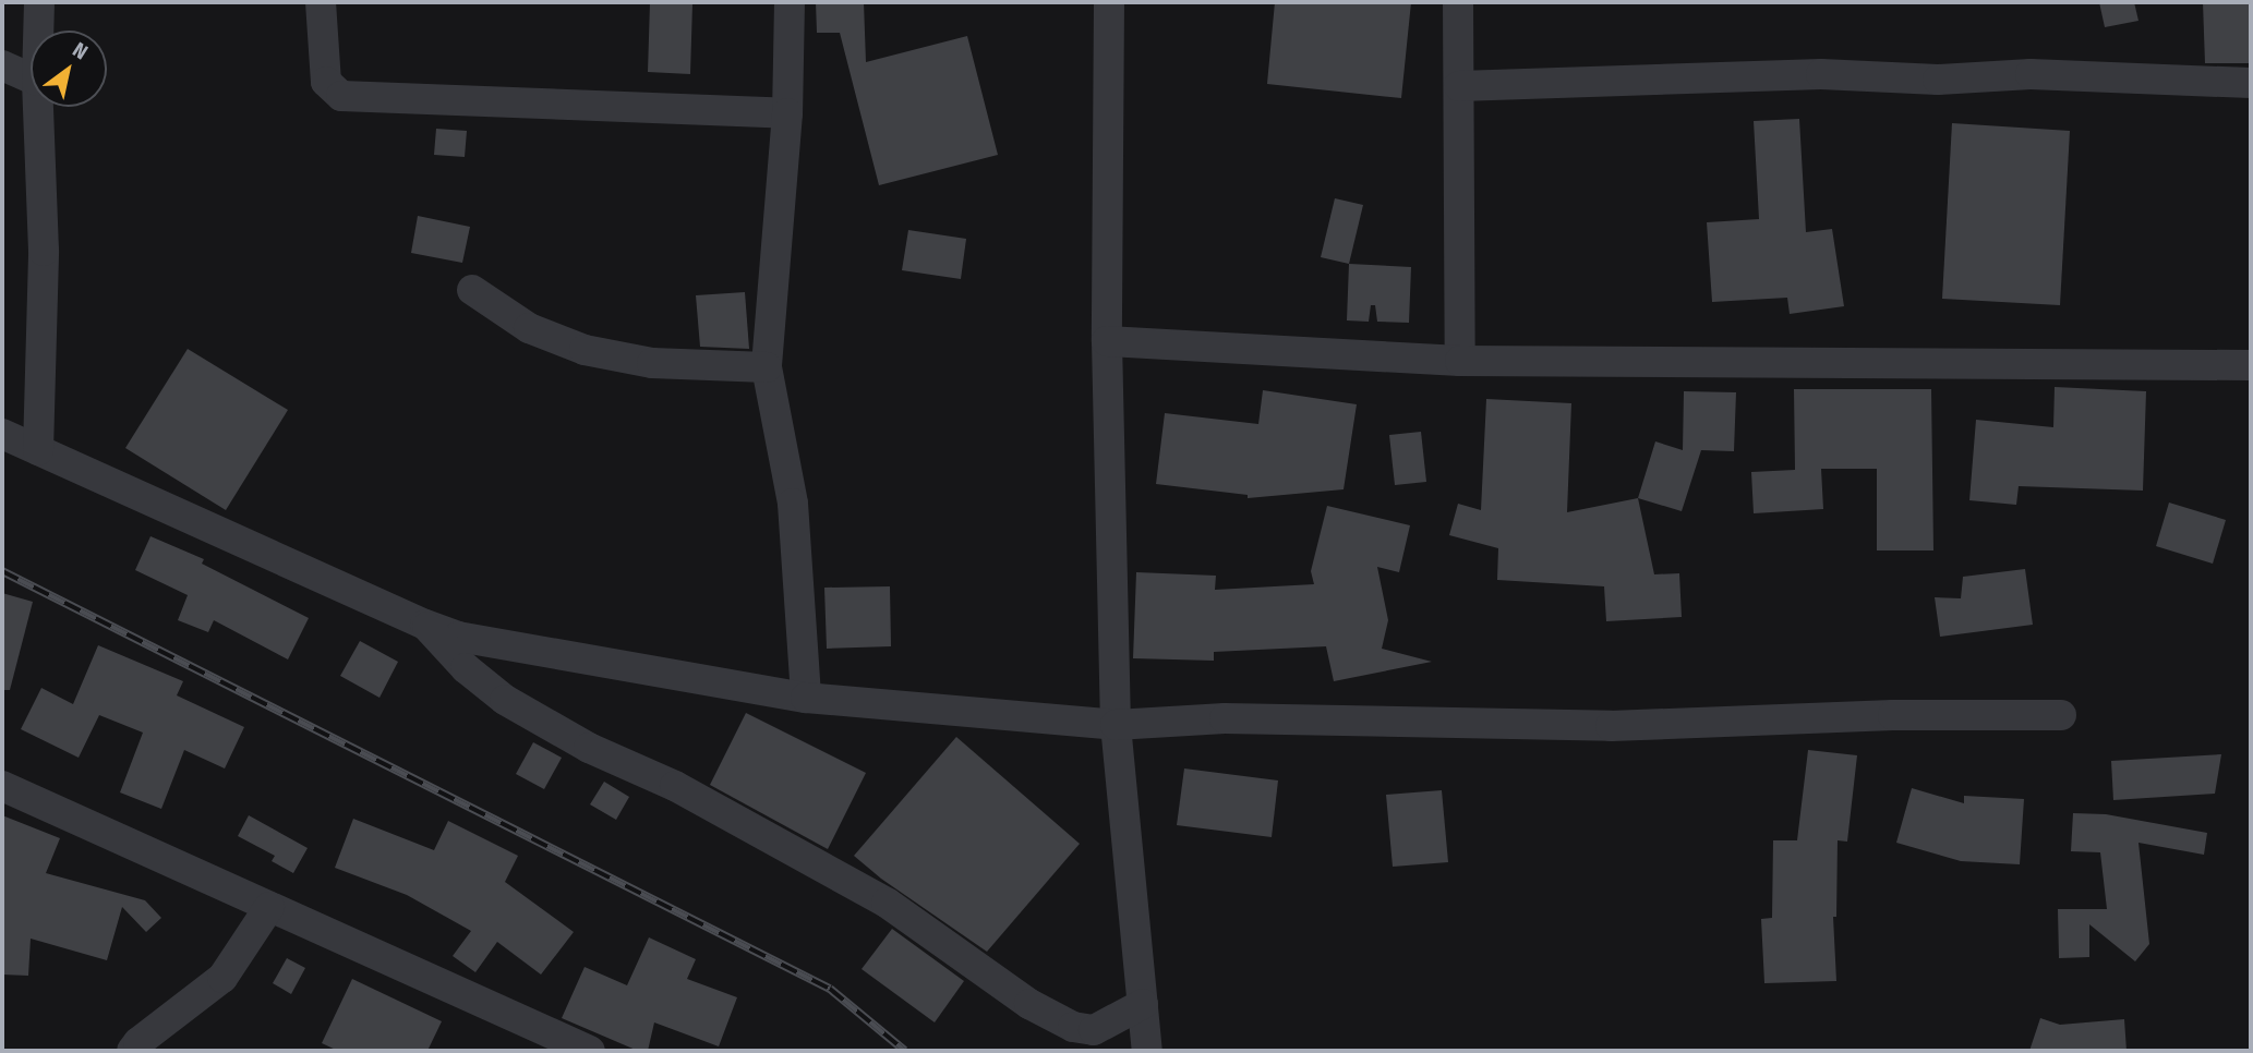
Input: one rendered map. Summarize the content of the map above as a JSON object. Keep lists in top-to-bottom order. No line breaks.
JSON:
{"north":"top right"}
